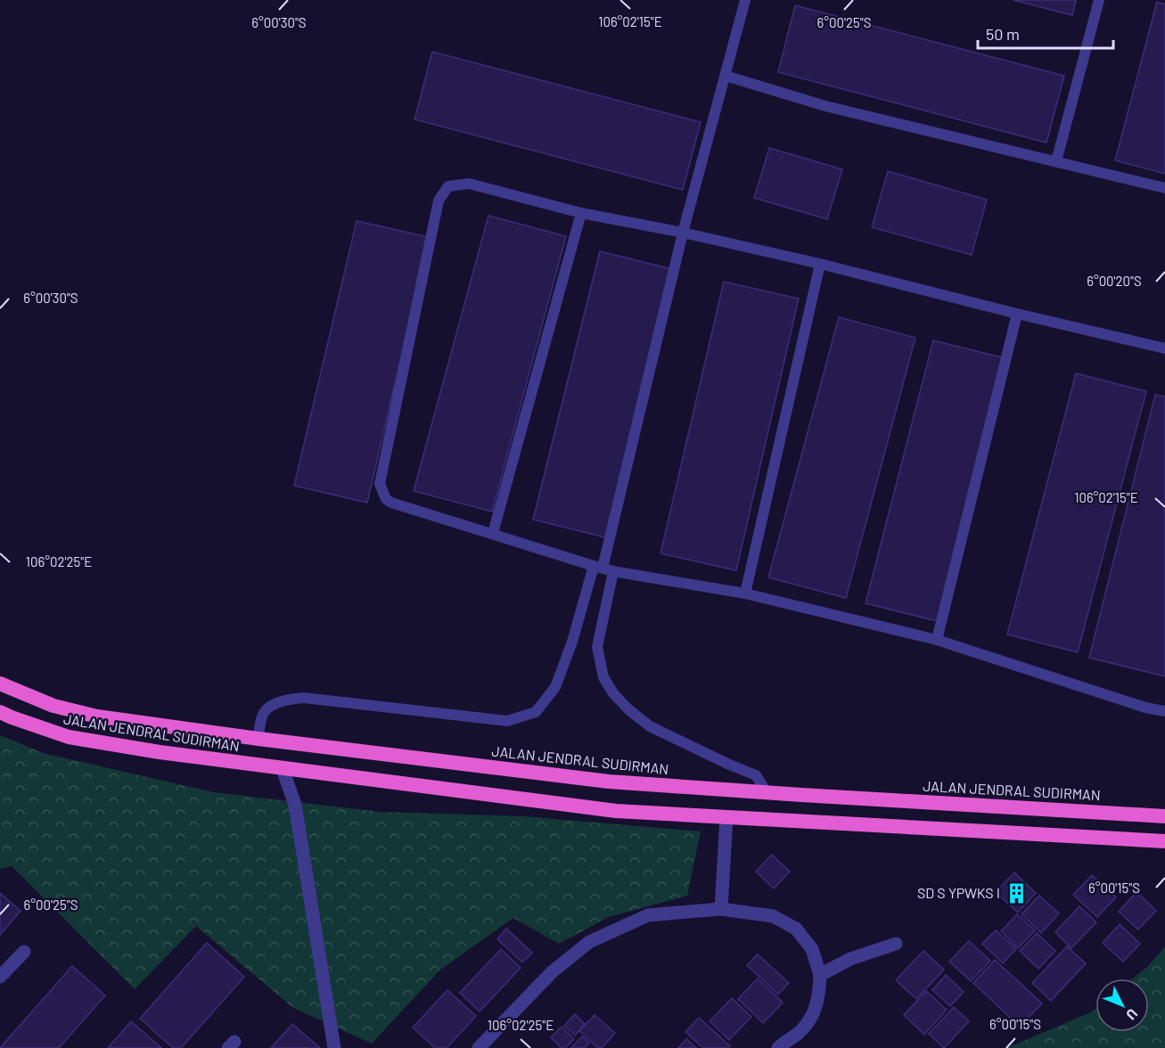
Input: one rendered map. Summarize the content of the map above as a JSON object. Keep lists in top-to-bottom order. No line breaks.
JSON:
{"streets":{"highway":["JALAN JENDRAL SUDIRMAN"]},"places":{"building":["SD S YPWKS I"]},"scale_bar":"50 m","north":"bottom right","coordinates":["106°02'15\"E","6°00'25\"S","6°00'30\"S","6°00'20\"S","106°02'25\"E","6°00'15\"S"]}
